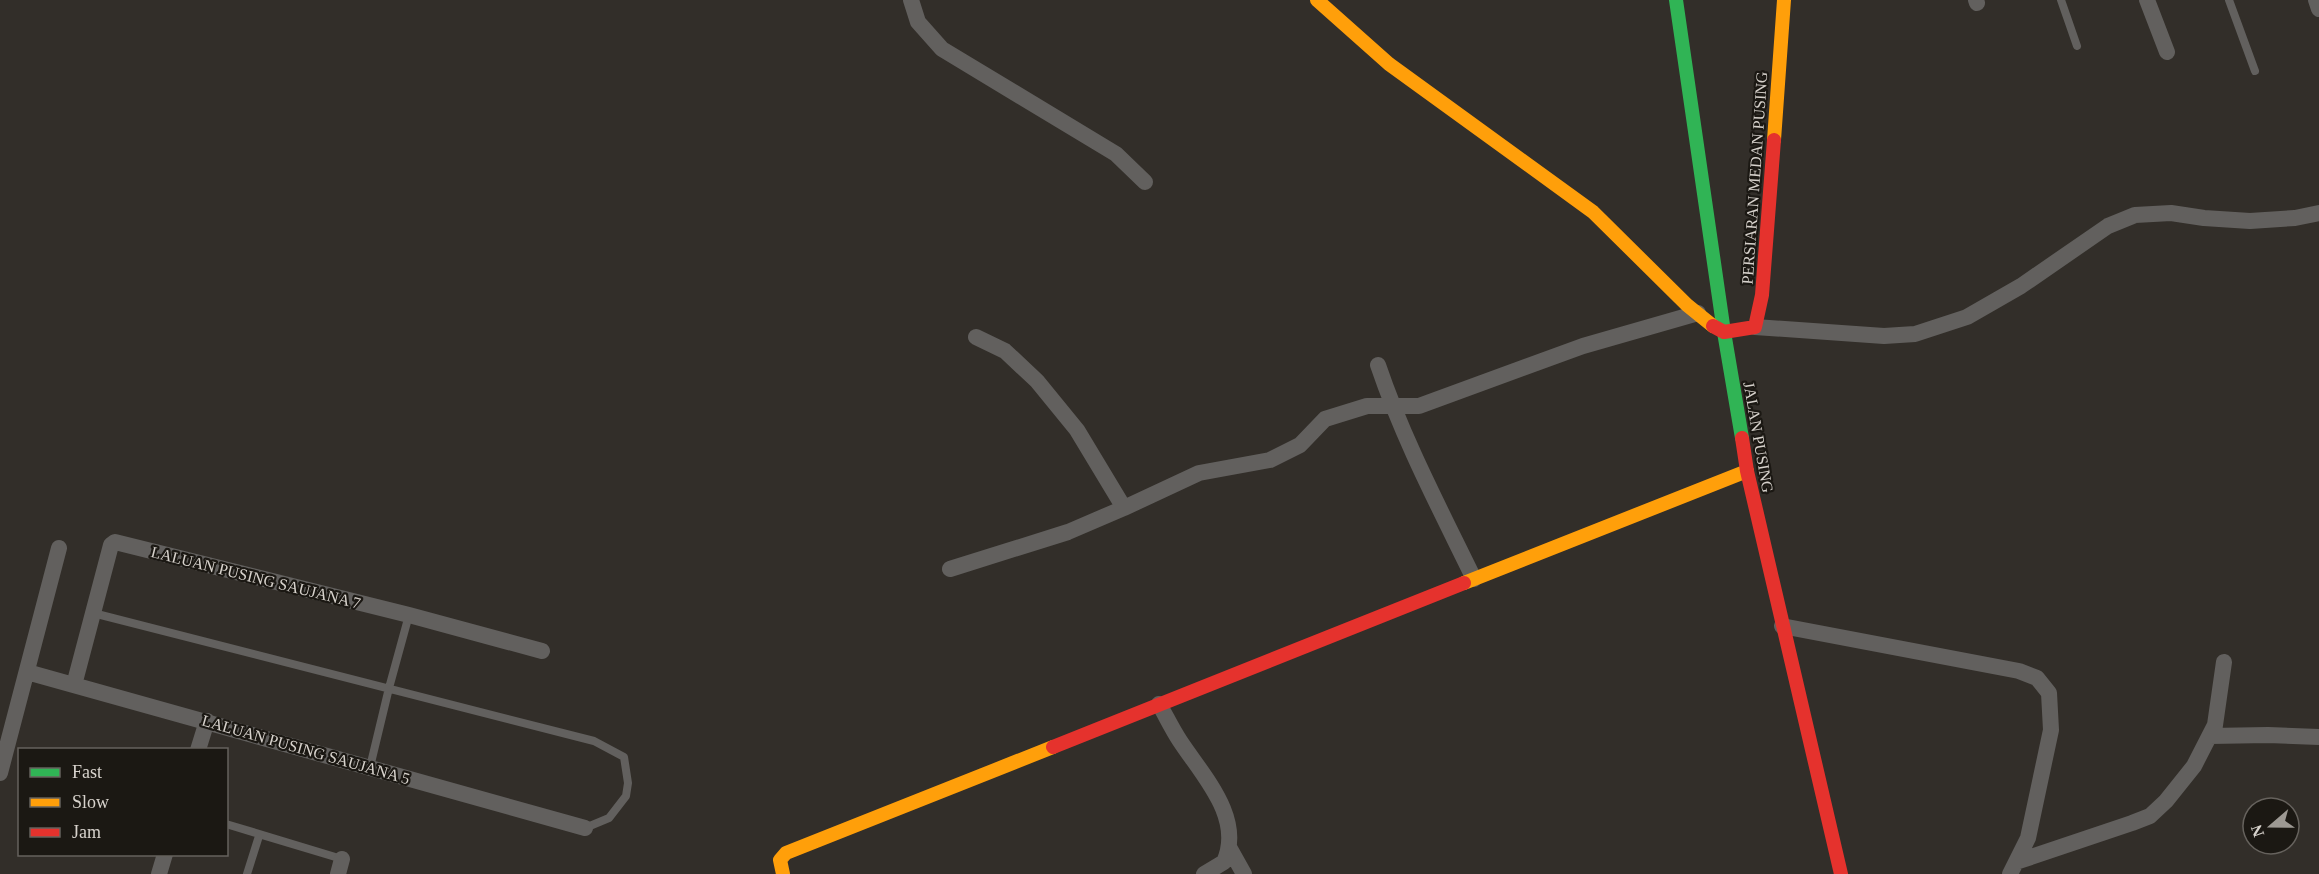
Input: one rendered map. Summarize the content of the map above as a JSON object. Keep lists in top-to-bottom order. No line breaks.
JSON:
{"streets":{"street":["PERSIARAN MEDAN PUSING","JALAN PUSING","LALUAN PUSING SAUJANA 7","LALUAN PUSING SAUJANA 5"]},"crossings":[["LALUAN PUSING SAUJANA 7","LALUAN PUSING SAUJANA 5"]],"legend":["Fast","Slow","Jam"],"north":"left"}
